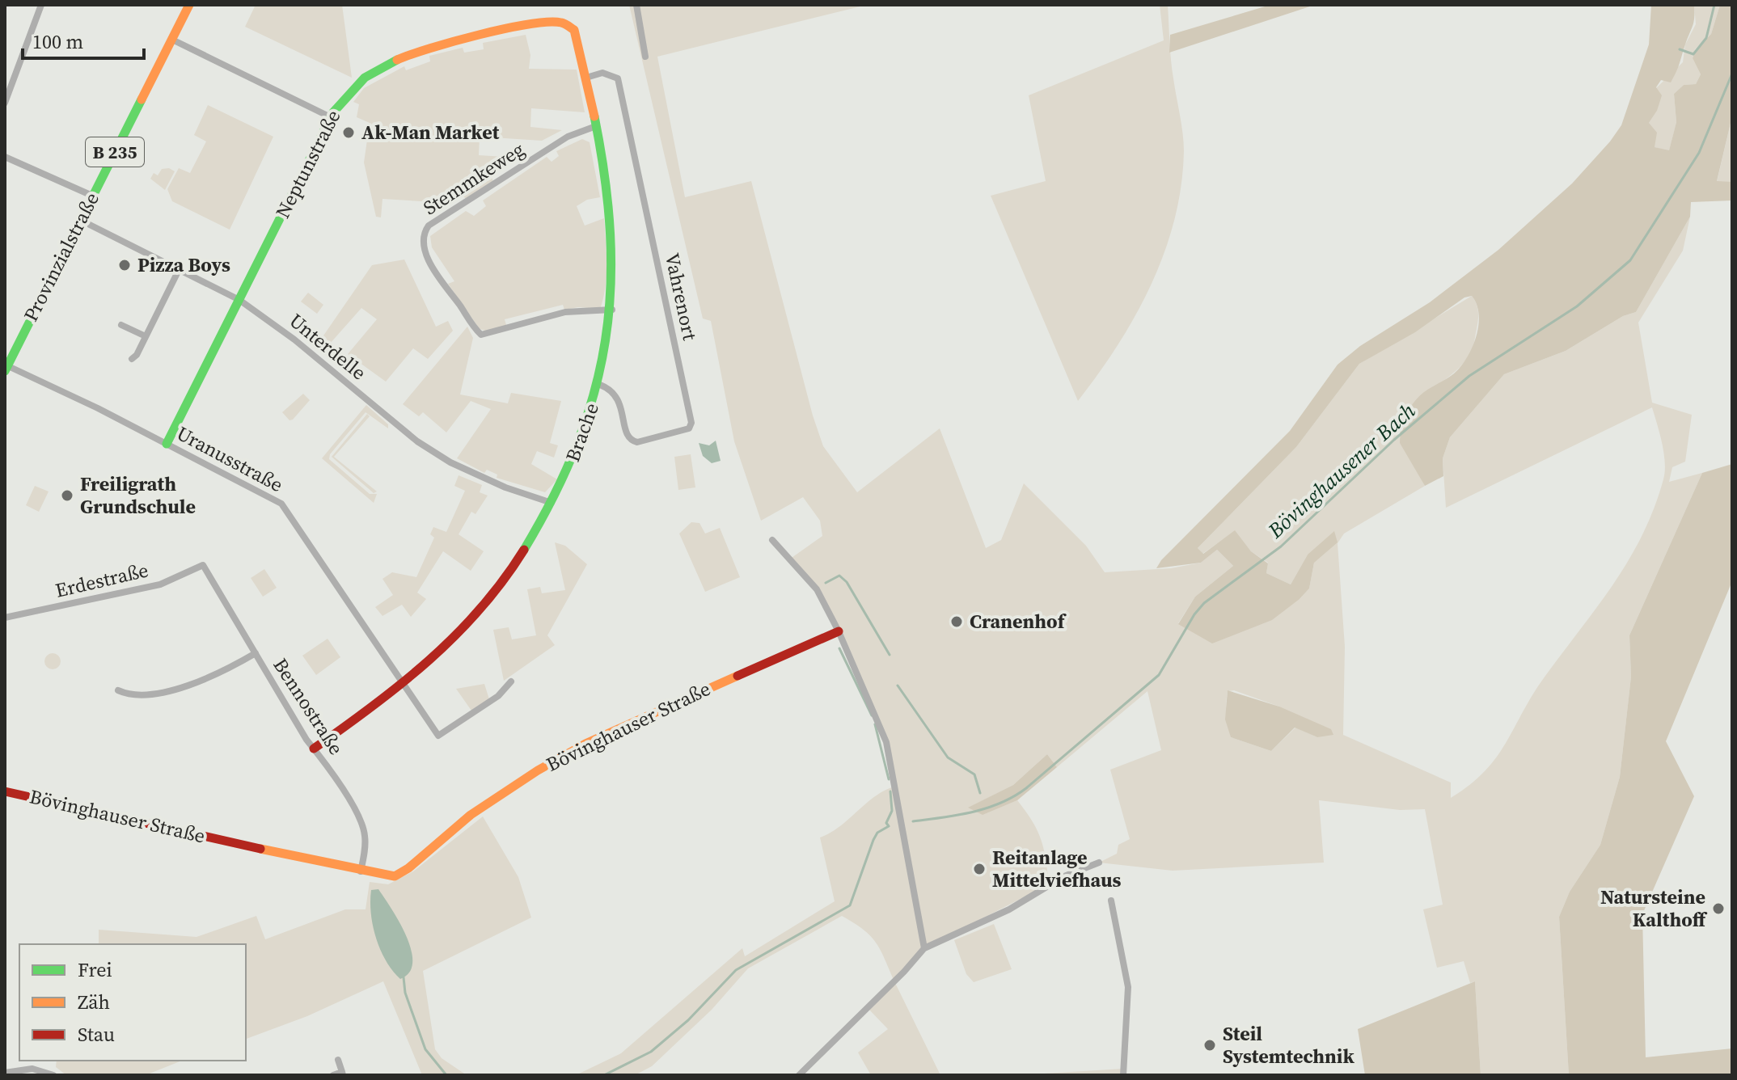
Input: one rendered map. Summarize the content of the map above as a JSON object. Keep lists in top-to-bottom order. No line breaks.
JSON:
{"streets":{"street":["B 235","Neptunstraße","Stemmkeweg","Provinzialstraße","Vahrenort","Unterdelle","Brache","Uranusstraße","Erdestraße","Bennostraße","Bövinghauser Straße"]},"crossings":[["Neptunstraße","Unterdelle"],["Neptunstraße","Brache"],["Neptunstraße","Uranusstraße"],["Stemmkeweg","Brache"],["Provinzialstraße","Unterdelle"],["Provinzialstraße","Uranusstraße"],["Vahrenort","Brache"],["Unterdelle","Brache"],["Brache","Uranusstraße"],["Brache","Bennostraße"],["Erdestraße","Bennostraße"],["Bennostraße","Bövinghauser Straße"]],"water":["Bövinghausener Bach"],"places":["Ak-Man Market","Pizza Boys","Freiligrath Grundschule","Cranenhof","Reitanlage Mittelviefhaus","Natursteine Kalthoff","Steil Systemtechnik"],"legend":["Frei","Zäh","Stau"],"scale_bar":"100 m"}
